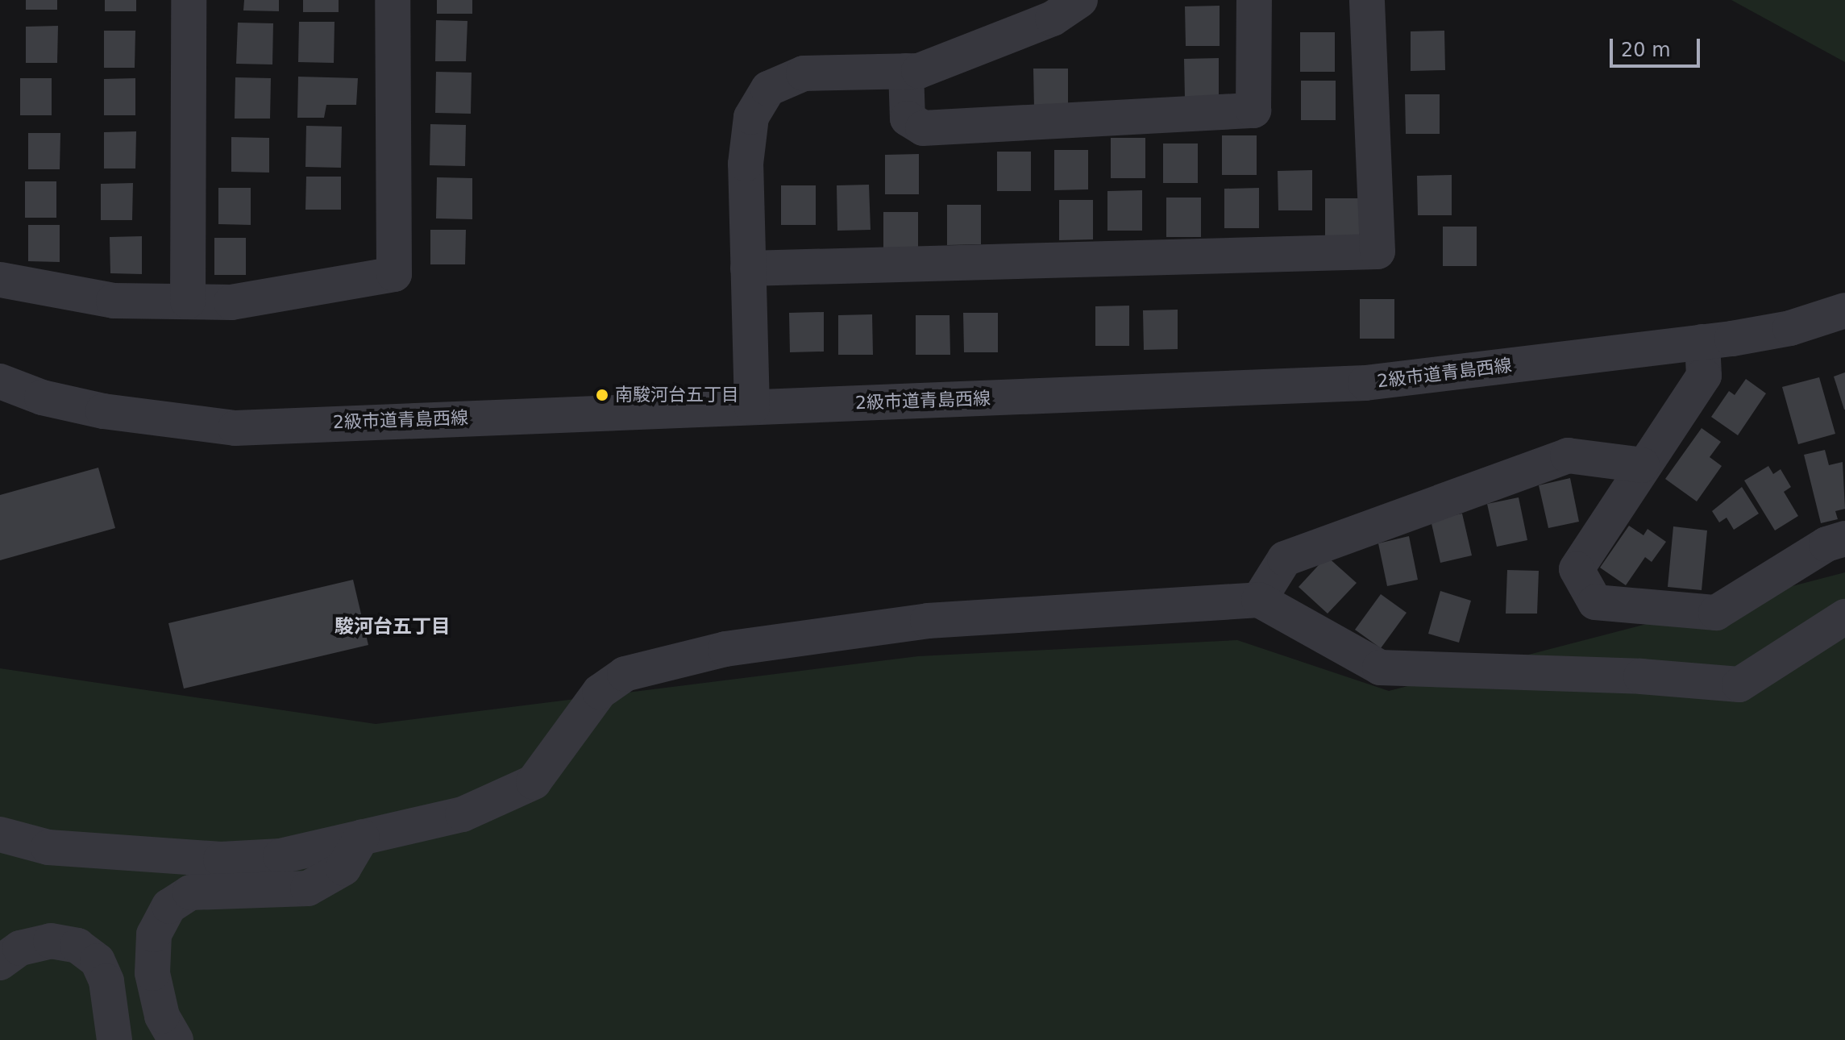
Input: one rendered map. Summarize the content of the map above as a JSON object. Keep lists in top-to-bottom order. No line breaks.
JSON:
{"streets":{"street":["2級市道青島西線"]},"districts":["駿河台五丁目"],"places":["南駿河台五丁目"],"scale_bar":"20 m"}
